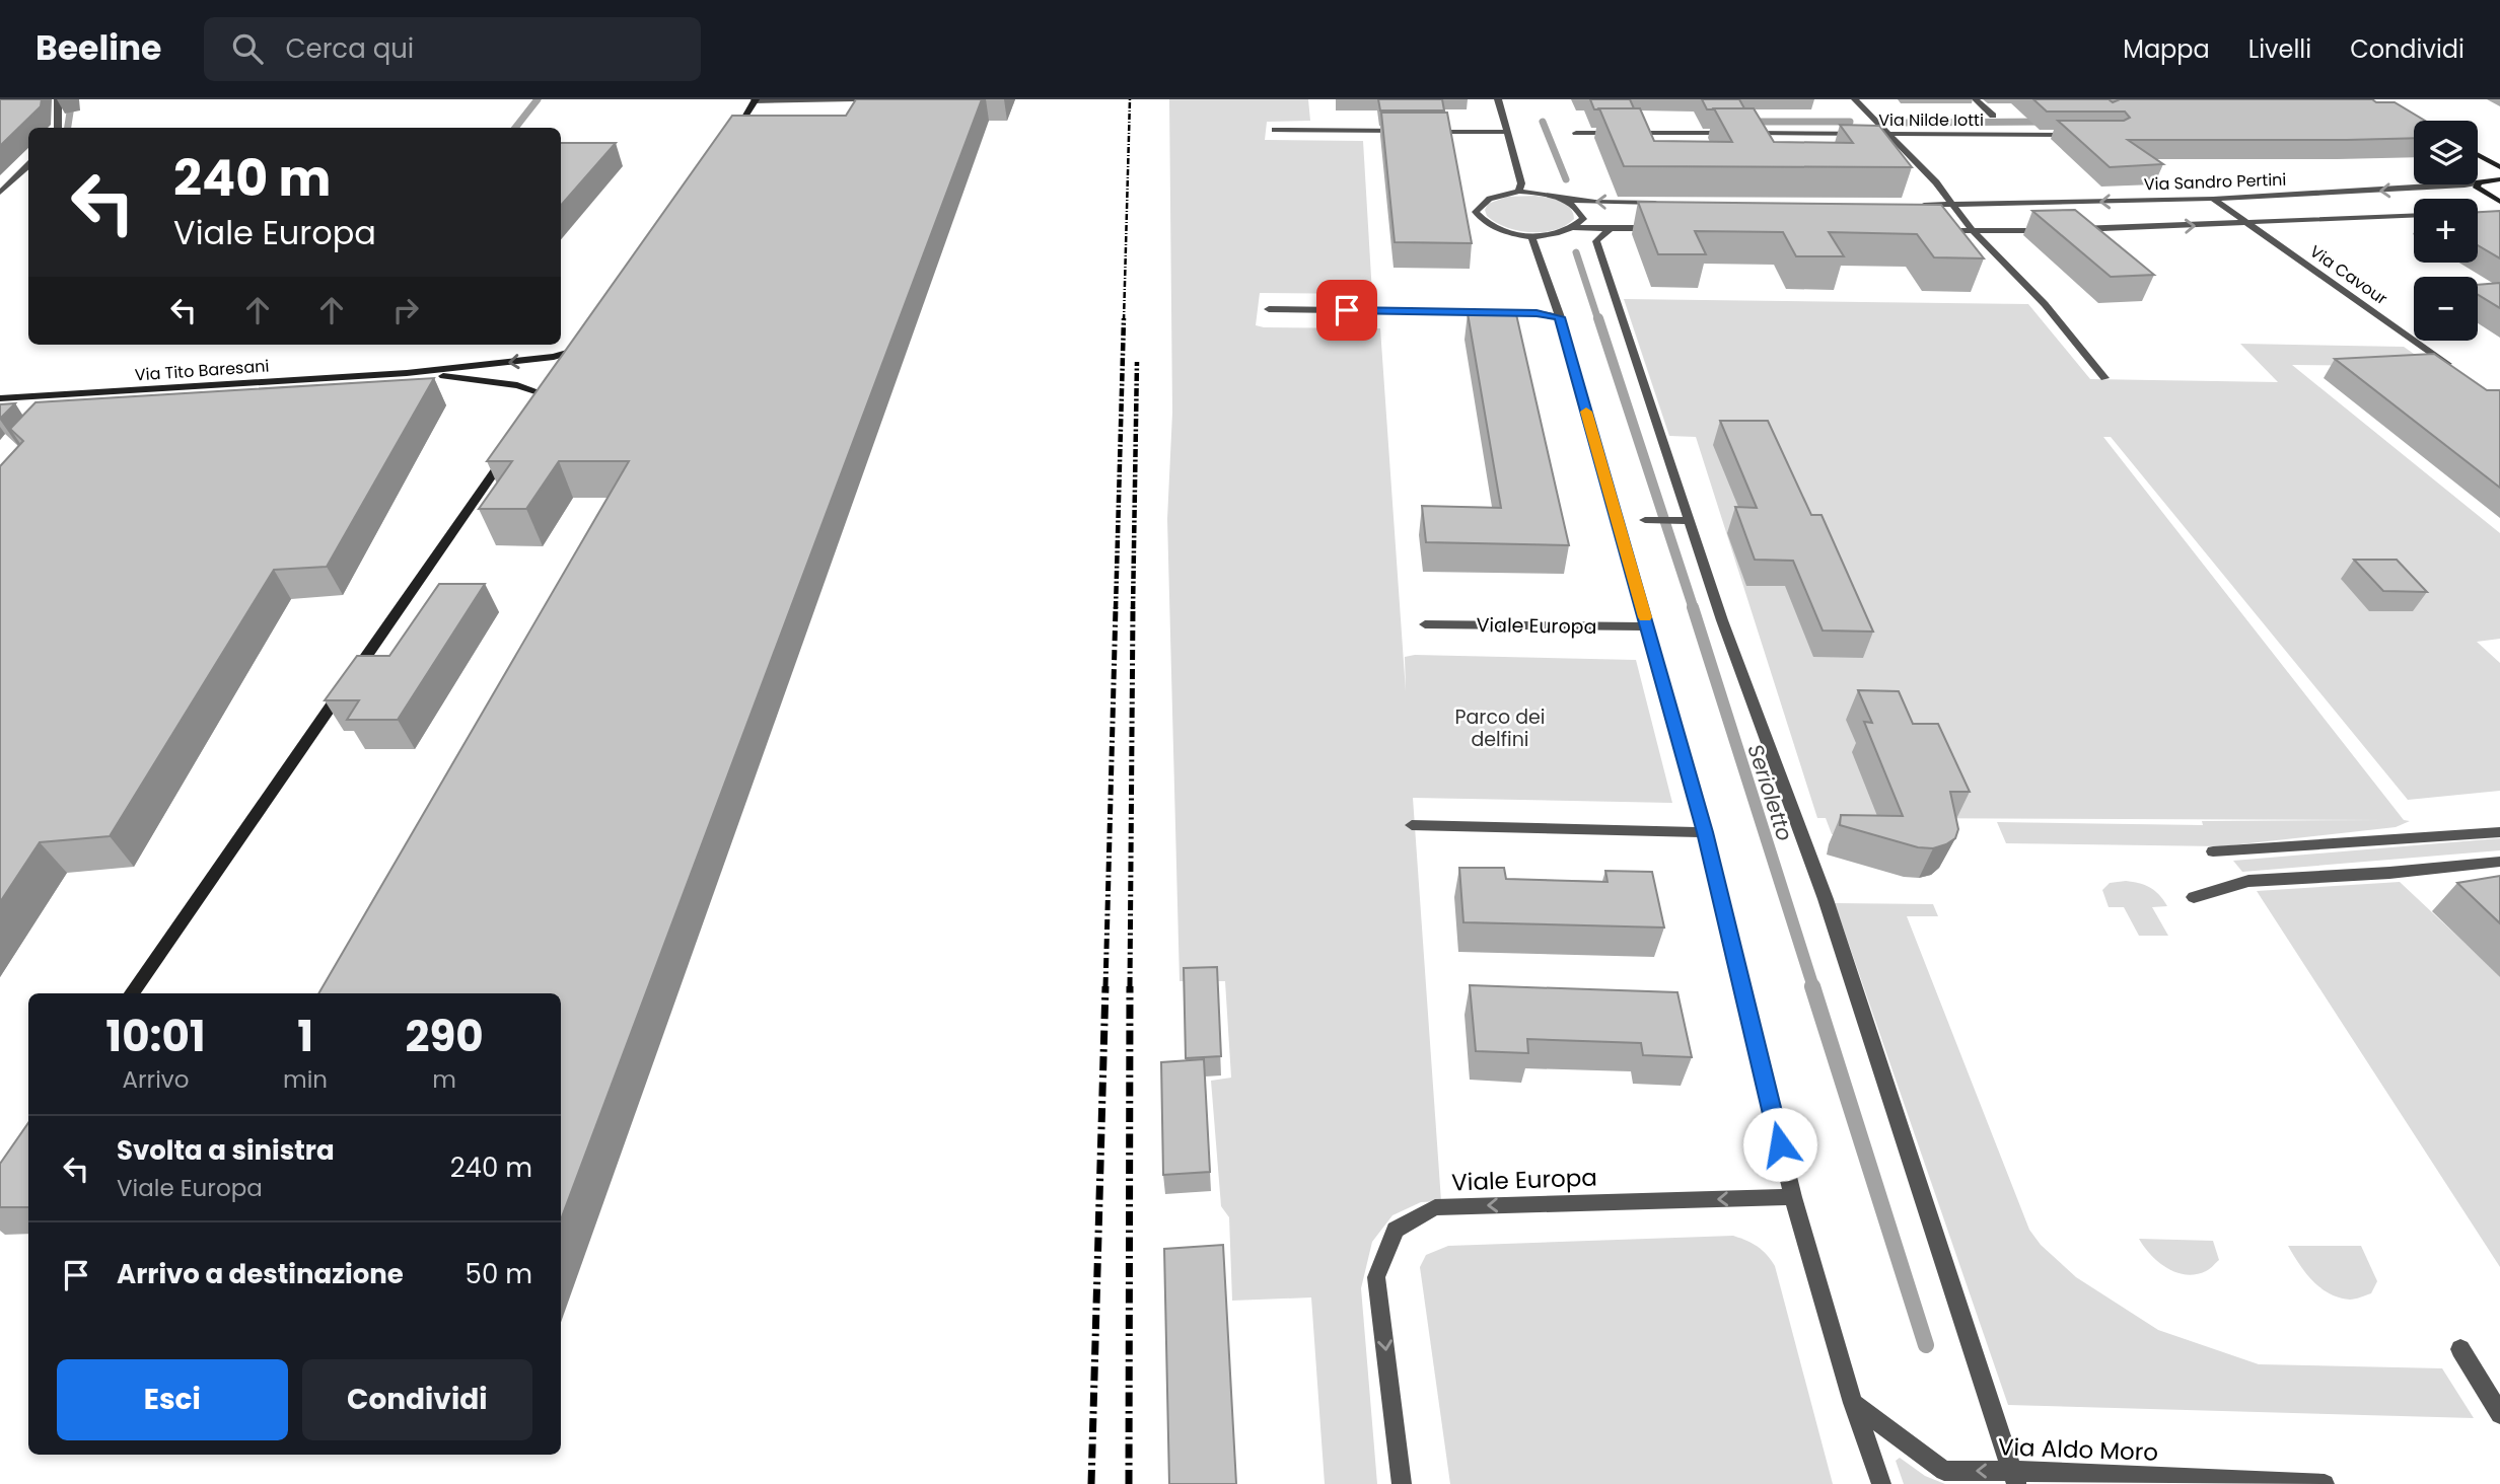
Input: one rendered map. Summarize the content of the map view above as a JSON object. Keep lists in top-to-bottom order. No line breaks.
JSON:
{"streets":{"street":["Via Nilde Iotti","Via Sandro Pertini","Via Cavour","Via Tito Baresani","Viale Europa","Via Aldo Moro"]},"crossings":[["Via Sandro Pertini","Via Cavour"]],"one_way":["Via Aldo Moro"],"water":["Serioletto"],"parks":["Parco dei delfini"],"page":{"header":"Beeline","search":"Cerca qui","nav":["Mappa","Livelli","Condividi"],"map_buttons":["+","−"],"turn":["240 m","Viale Europa"],"eta":["10:01","Arrivo","1","min","290","m"],"list":[{"name":"Svolta a sinistra","note":"Viale Europa","value":"240 m"},{"name":"Arrivo a destinazione","value":"50 m"}],"buttons":["Esci","Condividi"]}}
